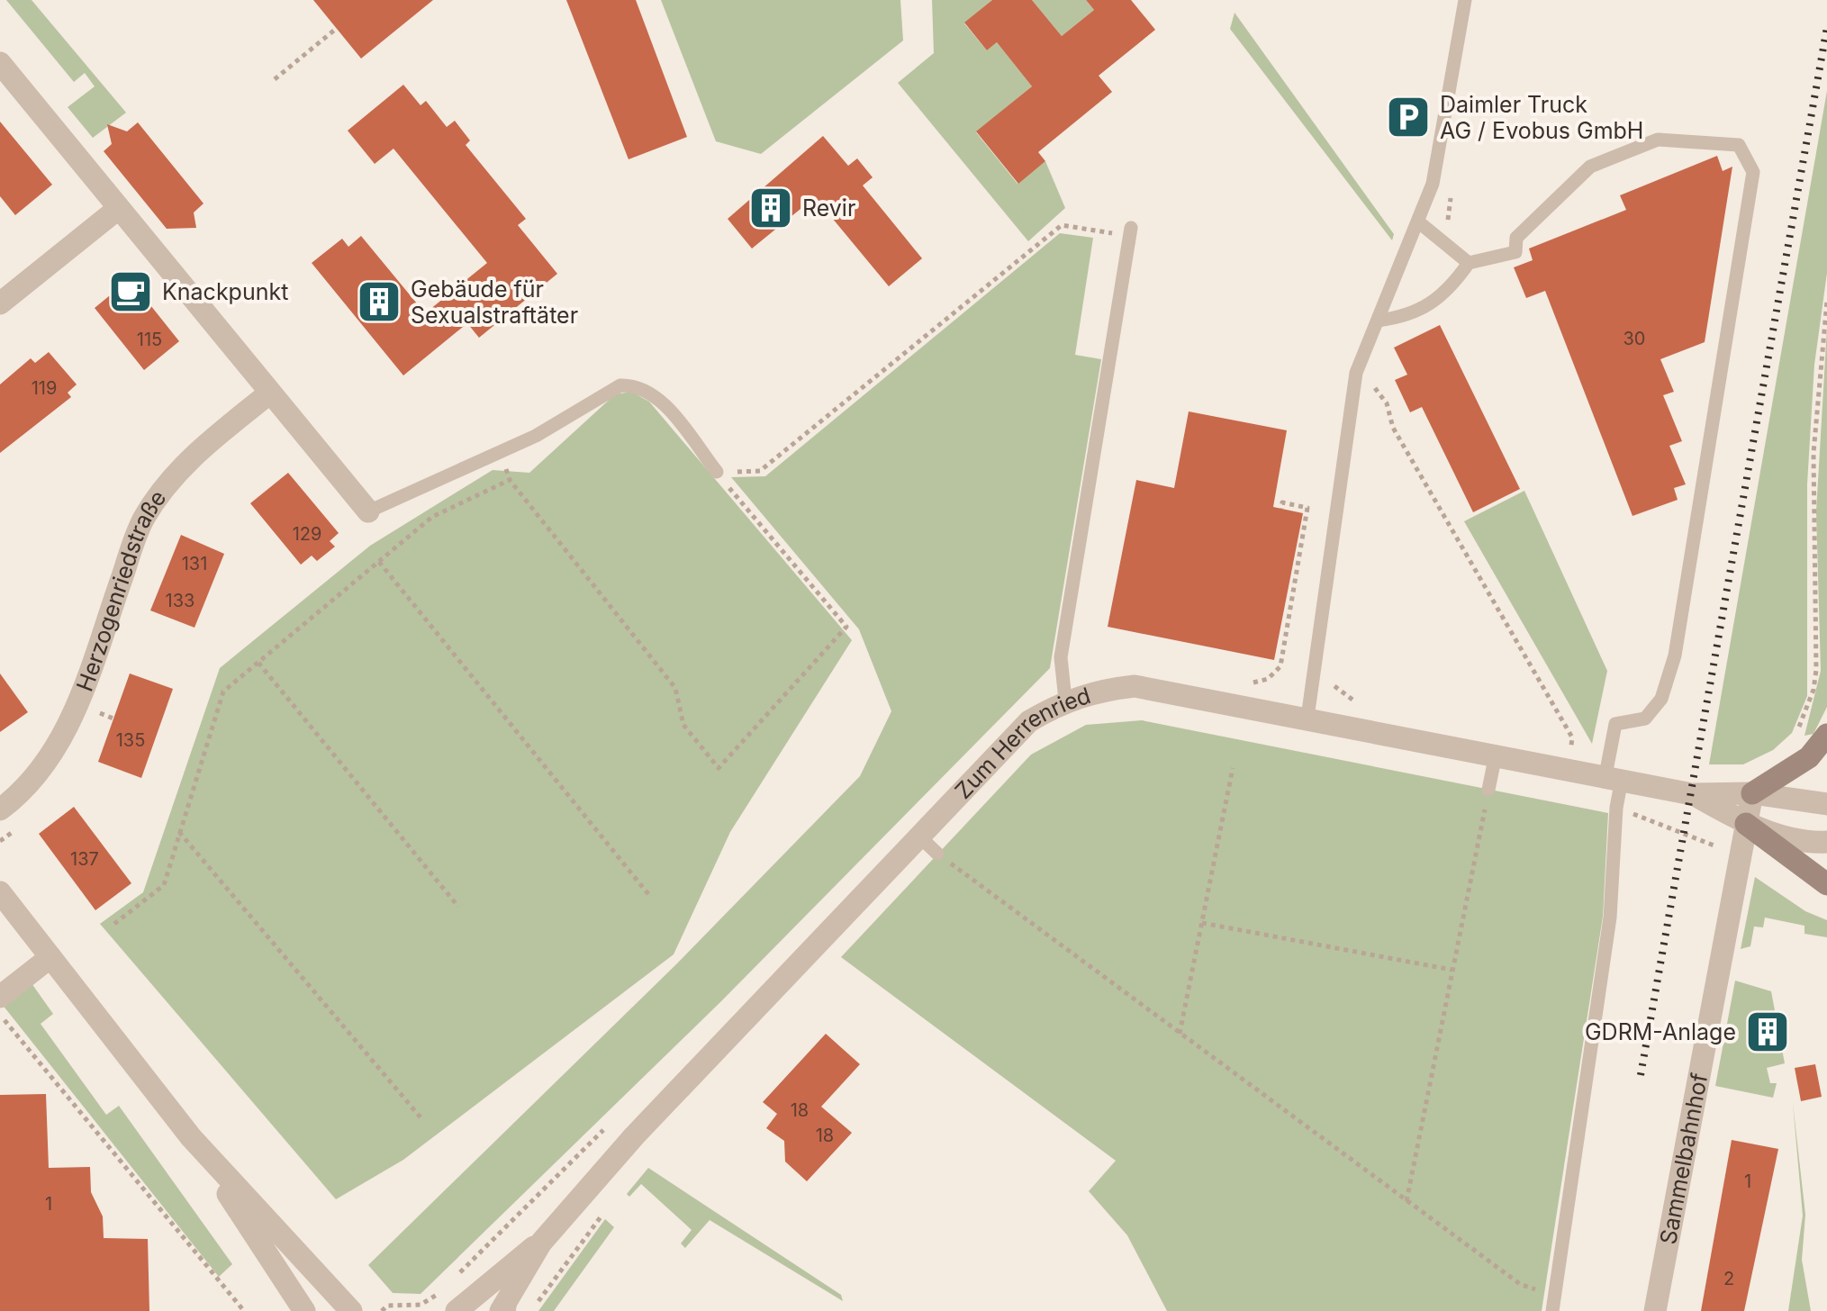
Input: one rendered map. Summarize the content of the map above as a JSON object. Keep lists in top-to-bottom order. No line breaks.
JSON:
{"streets":{"street":["Herzogenriedstraße","Zum Herrenried","Sammelbahnhof"]},"crossings":[["Zum Herrenried","Sammelbahnhof"]],"places":{"parking":["Daimler Truck AG / Evobus GmbH"],"building":["Revir","Gebäude für Sexualstraftäter","GDRM-Anlage"],"cafe":["Knackpunkt"]},"house_numbers":["30","115","119","129","131","133","135","137","18","18","1","1","2"]}
